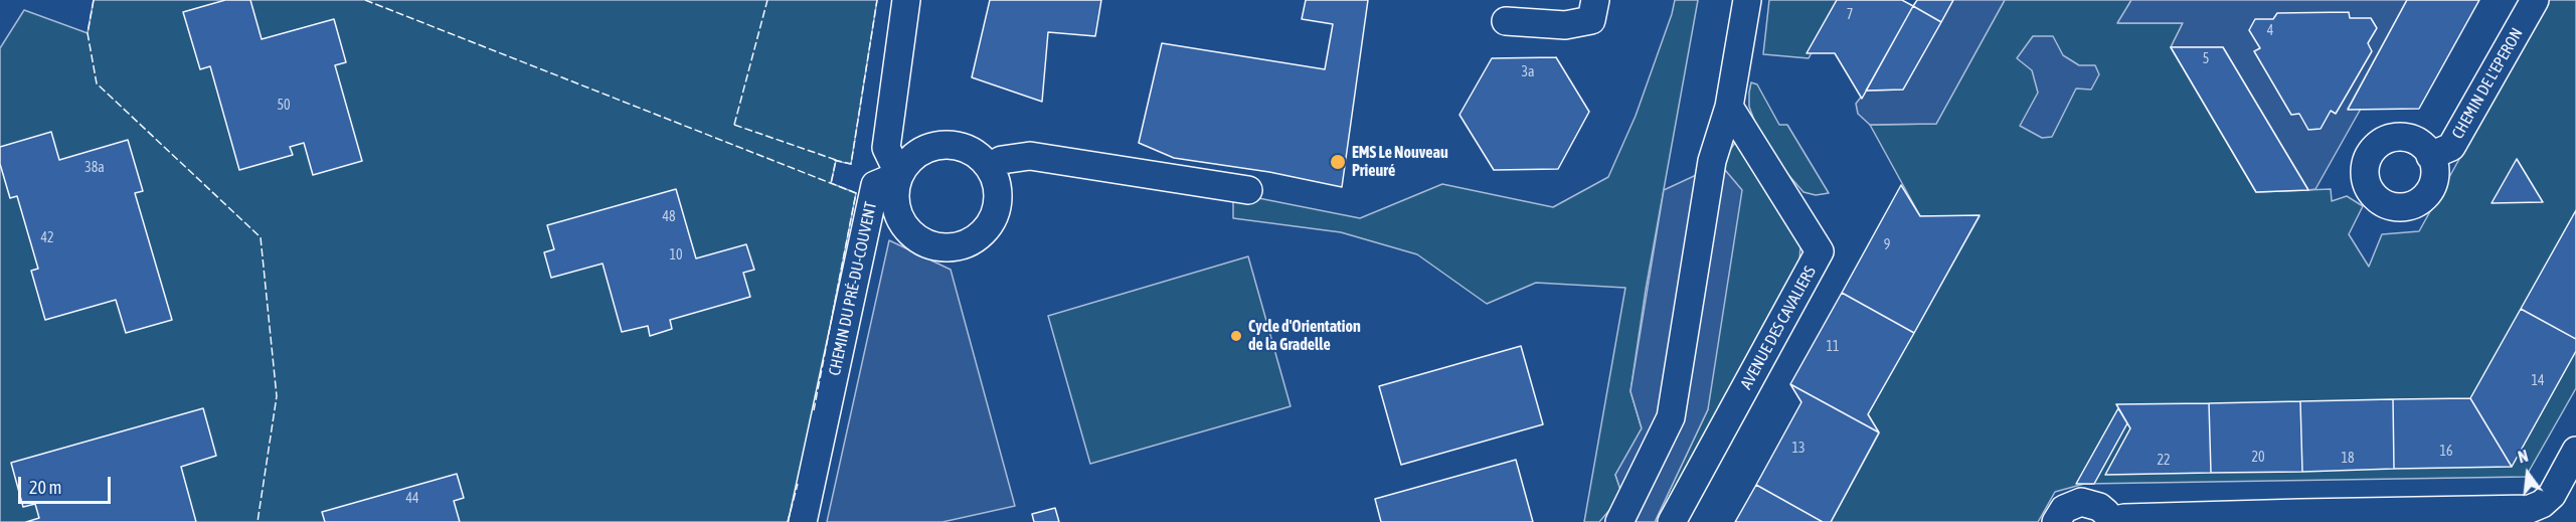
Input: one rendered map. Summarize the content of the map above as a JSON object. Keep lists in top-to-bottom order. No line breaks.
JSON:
{"streets":{"street":["CHEMIN DE L'EPERON","CHEMIN DU PRÉ-DU-COUVENT","AVENUE DES CAVALIERS"]},"places":["EMS Le Nouveau Prieuré","Cycle d'Orientation de la Gradelle"],"house_numbers":["7","4","5","3a","50","38a","48","42","9","10","11","14","13","16","20","18","22","44"],"scale_bar":"20 m","north":"top"}
